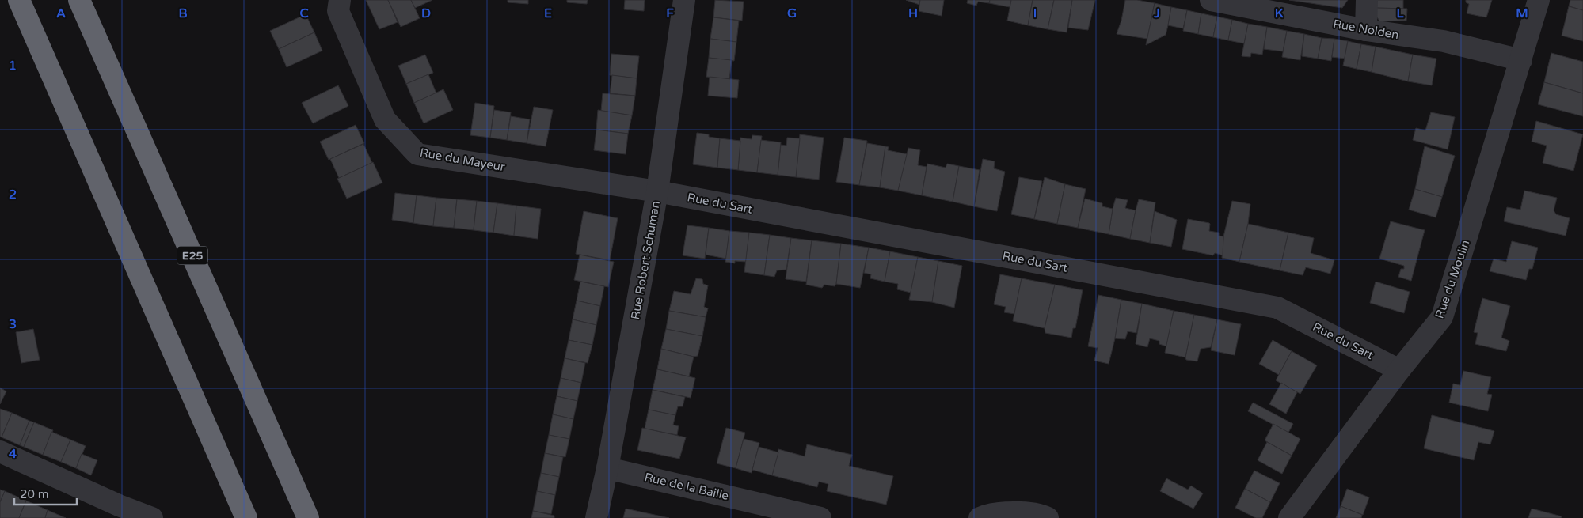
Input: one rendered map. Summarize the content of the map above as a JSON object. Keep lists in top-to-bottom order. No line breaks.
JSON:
{"streets":{"highway":["E25"],"street":["Rue Nolden","Rue du Mayeur","Rue du Sart","Rue Robert Schuman","Rue du Moulin","Rue de la Baille"]},"crossings":[["Rue Nolden","Rue du Moulin"],["Rue du Mayeur","Rue du Sart"],["Rue du Mayeur","Rue Robert Schuman"],["Rue du Sart","Rue Robert Schuman"],["Rue du Sart","Rue du Moulin"],["Rue Robert Schuman","Rue de la Baille"]],"scale_bar":"20 m","grid":{"columns":["A","B","C","D","E","F","G","H","I","J","K","L","M"],"rows":["1","2","3","4"]}}
